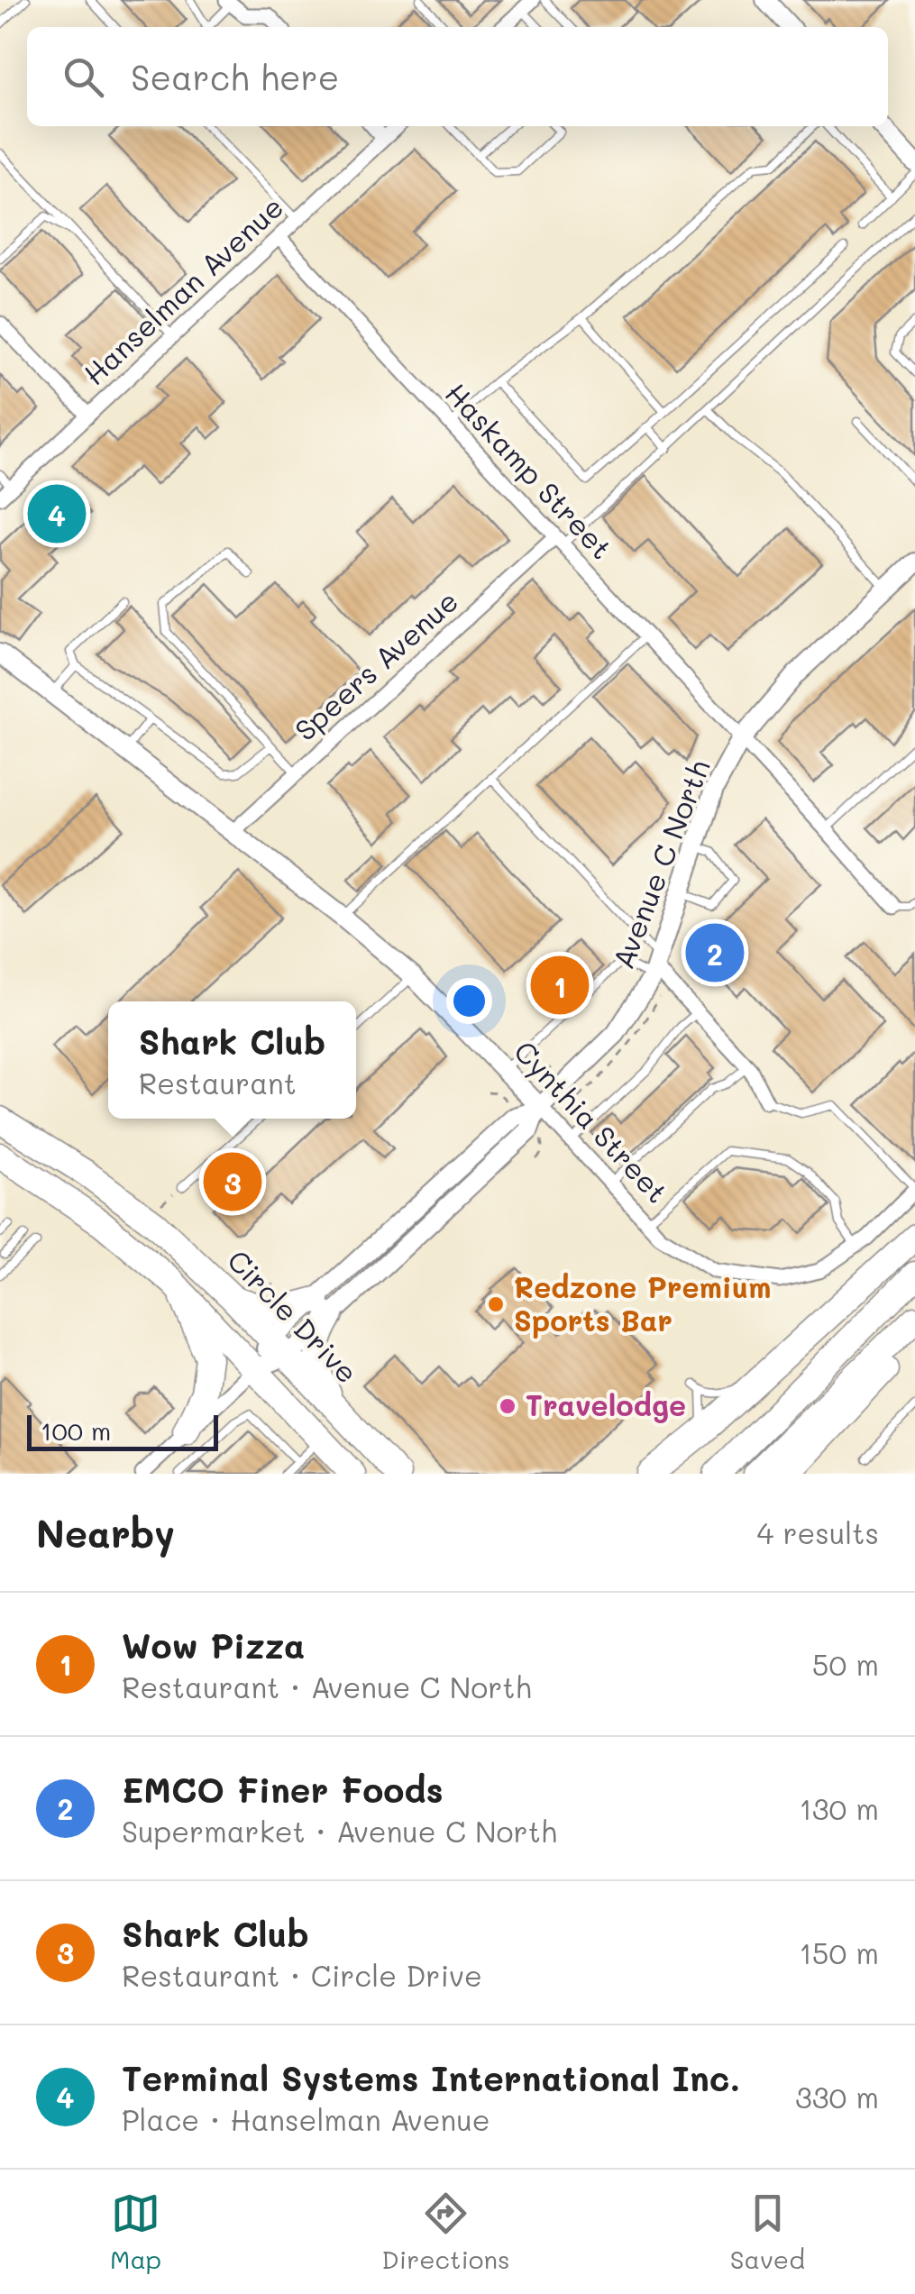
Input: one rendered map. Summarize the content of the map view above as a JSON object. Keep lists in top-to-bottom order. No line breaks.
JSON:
{"streets":{"highway":["Circle Drive"],"main road":["Avenue C North","Cynthia Street"],"street":["Hanselman Avenue","Haskamp Street","Speers Avenue"]},"crossings":[["Hanselman Avenue","Haskamp Street"],["Haskamp Street","Speers Avenue"],["Haskamp Street","Avenue C North"],["Speers Avenue","Cynthia Street"],["Avenue C North","Cynthia Street"],["Avenue C North","Circle Drive"]],"places":["Redzone Premium Sports Bar","Travelodge"],"scale_bar":"100 m","page":{"search":"Search here","pins":["4","2","1","3"],"popup":["Shark Club","Restaurant"],"scale":"100 m","heading":["Nearby","4 results"],"list":[{"mark":"1","name":"Wow Pizza","note":"Restaurant · Avenue C North","value":"50 m"},{"mark":"2","name":"EMCO Finer Foods","note":"Supermarket · Avenue C North","value":"130 m"},{"mark":"3","name":"Shark Club","note":"Restaurant · Circle Drive","value":"150 m"},{"mark":"4","name":"Terminal Systems International Inc.","note":"Place · Hanselman Avenue","value":"330 m"}],"nav":["Map","Directions","Saved"]}}
